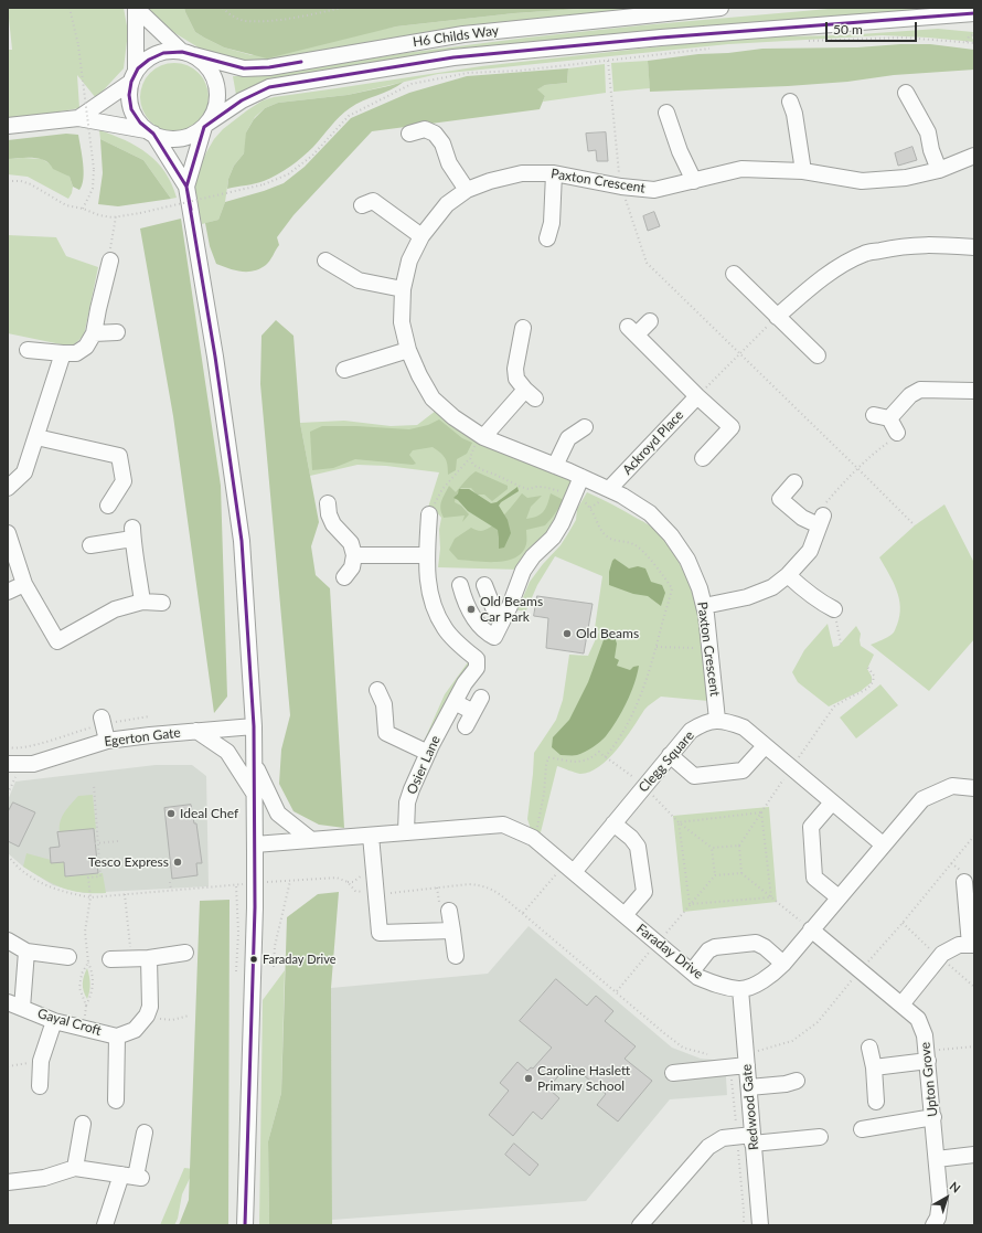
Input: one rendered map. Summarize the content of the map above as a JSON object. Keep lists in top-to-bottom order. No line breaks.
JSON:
{"streets":{"street":["H6 Childs Way","Paxton Crescent","Ackroyd Place","Egerton Gate","Clegg Square","Osier Lane","Faraday Drive","Gayal Croft","Upton Grove","Redwood Gate"]},"crossings":[["Paxton Crescent","Ackroyd Place"],["Paxton Crescent","Clegg Square"],["Clegg Square","Faraday Drive"],["Osier Lane","Faraday Drive"],["Faraday Drive","Redwood Gate"]],"places":["Old Beams Car Park","Old Beams","Ideal Chef","Tesco Express","Faraday Drive","Caroline Haslett Primary School"],"scale_bar":"50 m","north":"top right"}
